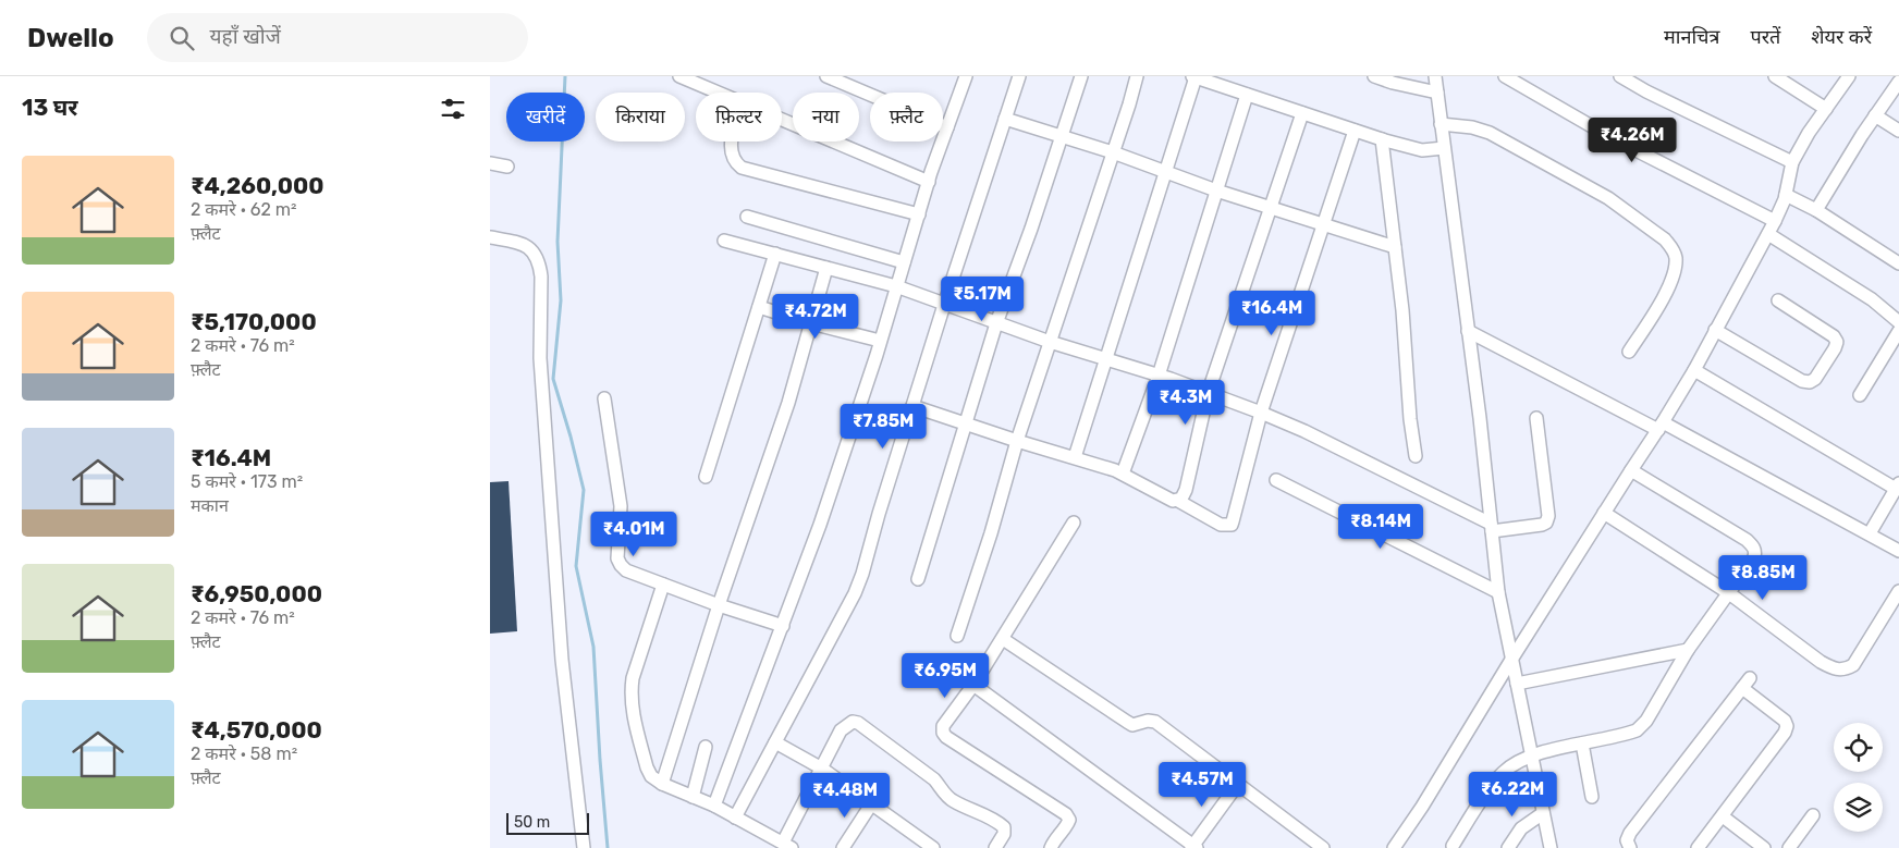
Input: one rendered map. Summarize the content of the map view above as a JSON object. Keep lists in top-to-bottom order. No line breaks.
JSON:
{"scale_bar":"50 m","page":{"header":"Dwello","search":"यहाँ खोजें","nav":["मानचित्र","परतें","शेयर करें"],"heading":"13 घर","chip":["खरीदें","किराया","फ़िल्टर","नया","फ़्लैट"],"price":["₹4.26M","₹5.17M","₹16.4M","₹4.72M","₹4.3M","₹7.85M","₹8.14M","₹4.01M","₹8.85M","₹6.95M","₹4.57M","₹6.22M","₹4.48M"],"list":[{"name":"₹4,260,000","note":"2 कमरे · 62 m² · फ़्लैट"},{"name":"₹5,170,000","note":"2 कमरे · 76 m² · फ़्लैट"},{"name":"₹16.4M","note":"5 कमरे · 173 m² · मकान"},{"name":"₹6,950,000","note":"2 कमरे · 76 m² · फ़्लैट"},{"name":"₹4,570,000","note":"2 कमरे · 58 m² · फ़्लैट"}],"scale":"50 m"}}
